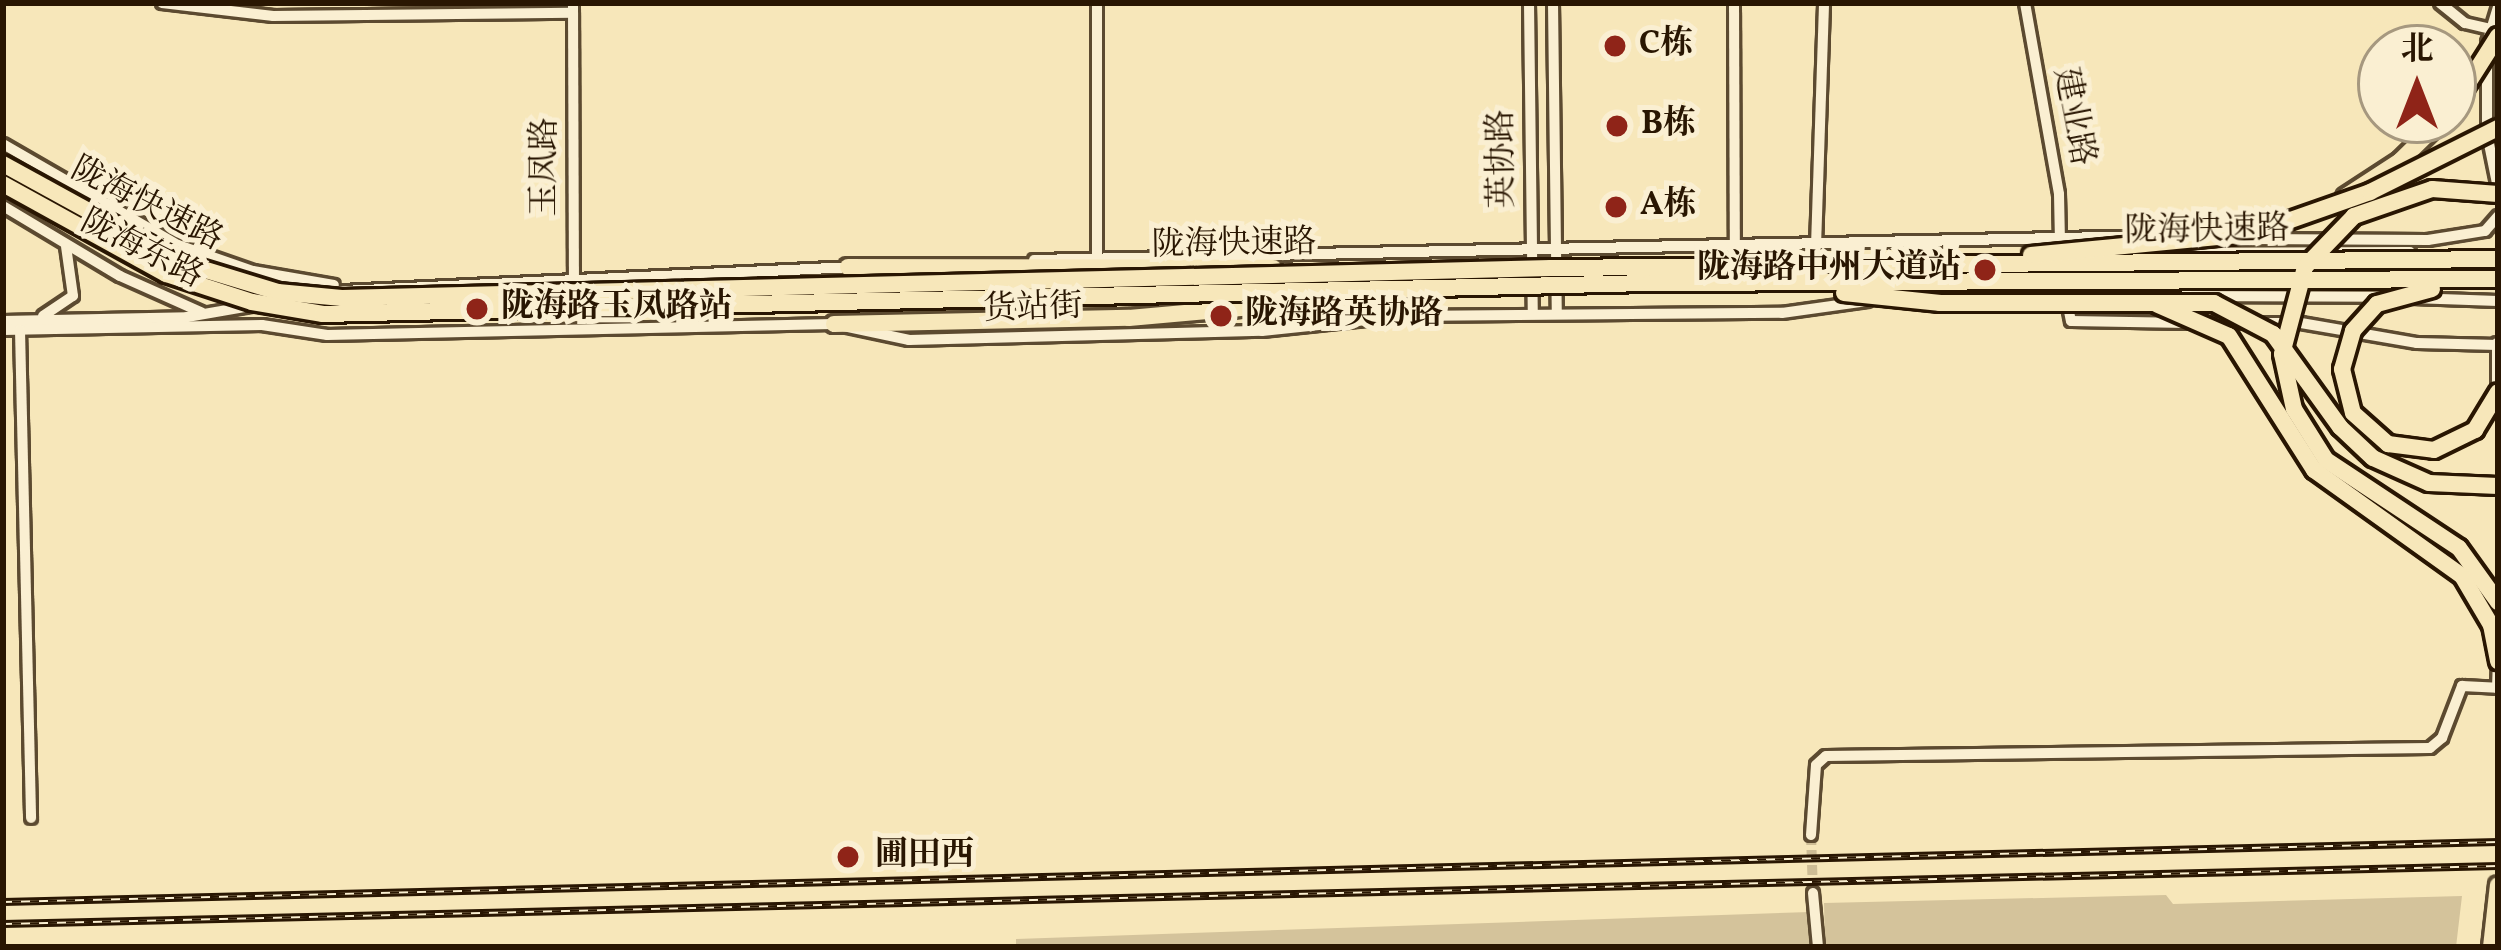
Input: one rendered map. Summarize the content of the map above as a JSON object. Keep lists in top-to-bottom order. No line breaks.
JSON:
{"streets":{"highway":["陇海快速路"],"street":["建业路","英协路","玉凤路","陇海东路","货站街"]},"crossings":[["建业路","货站街"],["英协路","货站街"],["玉凤路","货站街"],["陇海东路","货站街"]],"places":["C栋","B栋","A栋","陇海路中州大道站","陇海路玉凤路站","陇海路英协路","圃田西"],"north":"top"}
